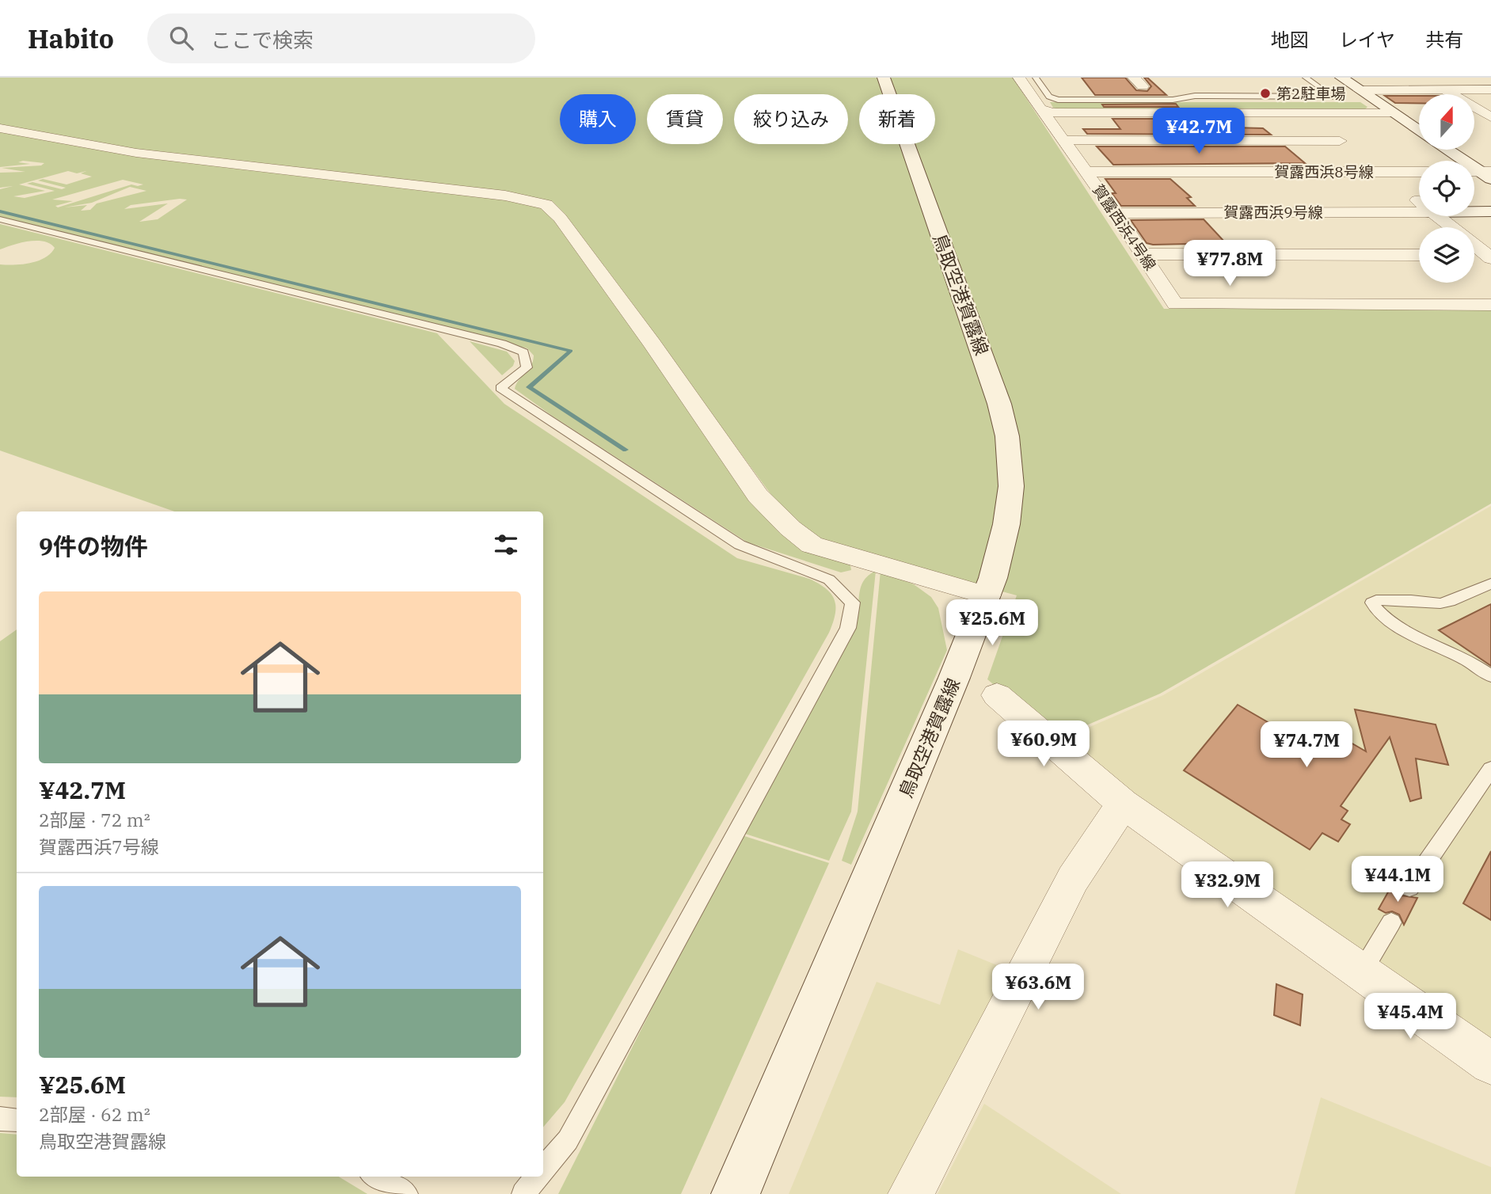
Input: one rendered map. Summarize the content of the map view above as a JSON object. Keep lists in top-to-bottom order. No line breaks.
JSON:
{"streets":{"main road":["鳥取空港賀露線"],"street":["賀露西浜8号線","賀露西浜9号線","賀露西浜4号線"]},"crossings":[["賀露西浜8号線","賀露西浜4号線"],["賀露西浜9号線","賀露西浜4号線"]],"places":["第2駐車場"],"north":"top","page":{"header":"Habito","search":"ここで検索","nav":["地図","レイヤ","共有"],"chip":["購入","賃貸","絞り込み","新着"],"price":["¥42.7M","¥77.8M","¥25.6M","¥60.9M","¥74.7M","¥44.1M","¥32.9M","¥63.6M","¥45.4M"],"heading":"9件の物件","list":[{"name":"¥42.7M","note":"2部屋 · 72 m² · 賀露西浜7号線"},{"name":"¥25.6M","note":"2部屋 · 62 m² · 鳥取空港賀露線"}]}}
